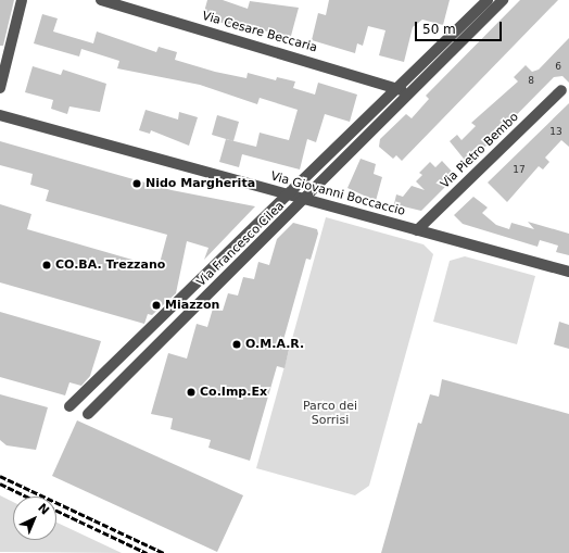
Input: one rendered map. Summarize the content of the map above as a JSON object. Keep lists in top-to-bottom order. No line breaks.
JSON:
{"streets":{"street":["Via Cesare Beccaria","Via Pietro Bembo","Via Giovanni Boccaccio","Via Francesco Cilea"]},"crossings":[["Via Cesare Beccaria","Via Francesco Cilea"],["Via Pietro Bembo","Via Giovanni Boccaccio"],["Via Giovanni Boccaccio","Via Francesco Cilea"]],"parks":["Parco dei Sorrisi"],"places":["Nido Margherita","CO.BA. Trezzano","Miazzon","O.M.A.R.","Co.Imp.Ex"],"house_numbers":["6","8","13","17"],"scale_bar":"50 m","north":"top right"}
